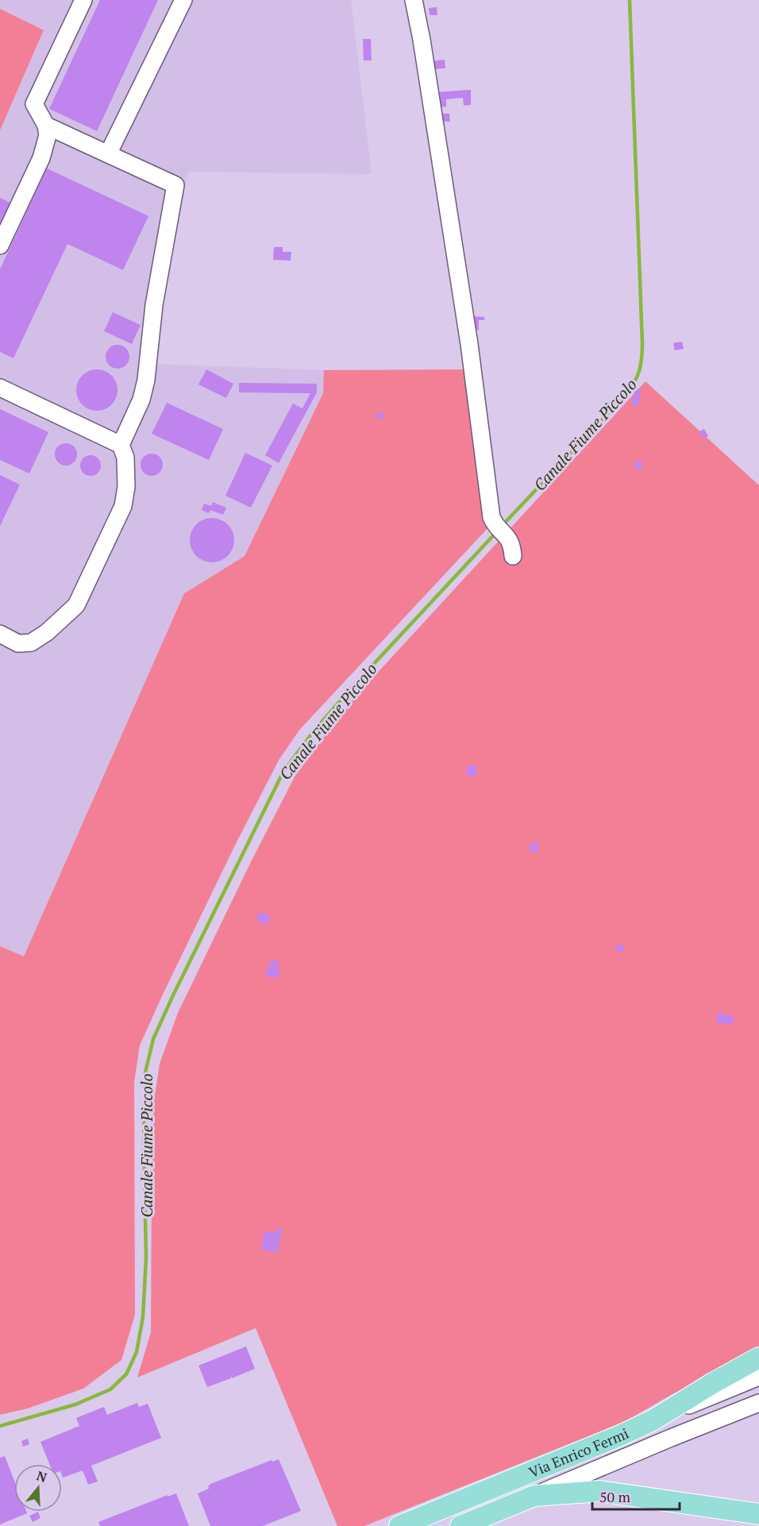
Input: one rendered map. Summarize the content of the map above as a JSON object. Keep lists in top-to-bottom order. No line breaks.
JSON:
{"streets":{"main road":["Via Enrico Fermi"]},"water":["Canale Fiume Piccolo"],"scale_bar":"50 m","north":"top"}
